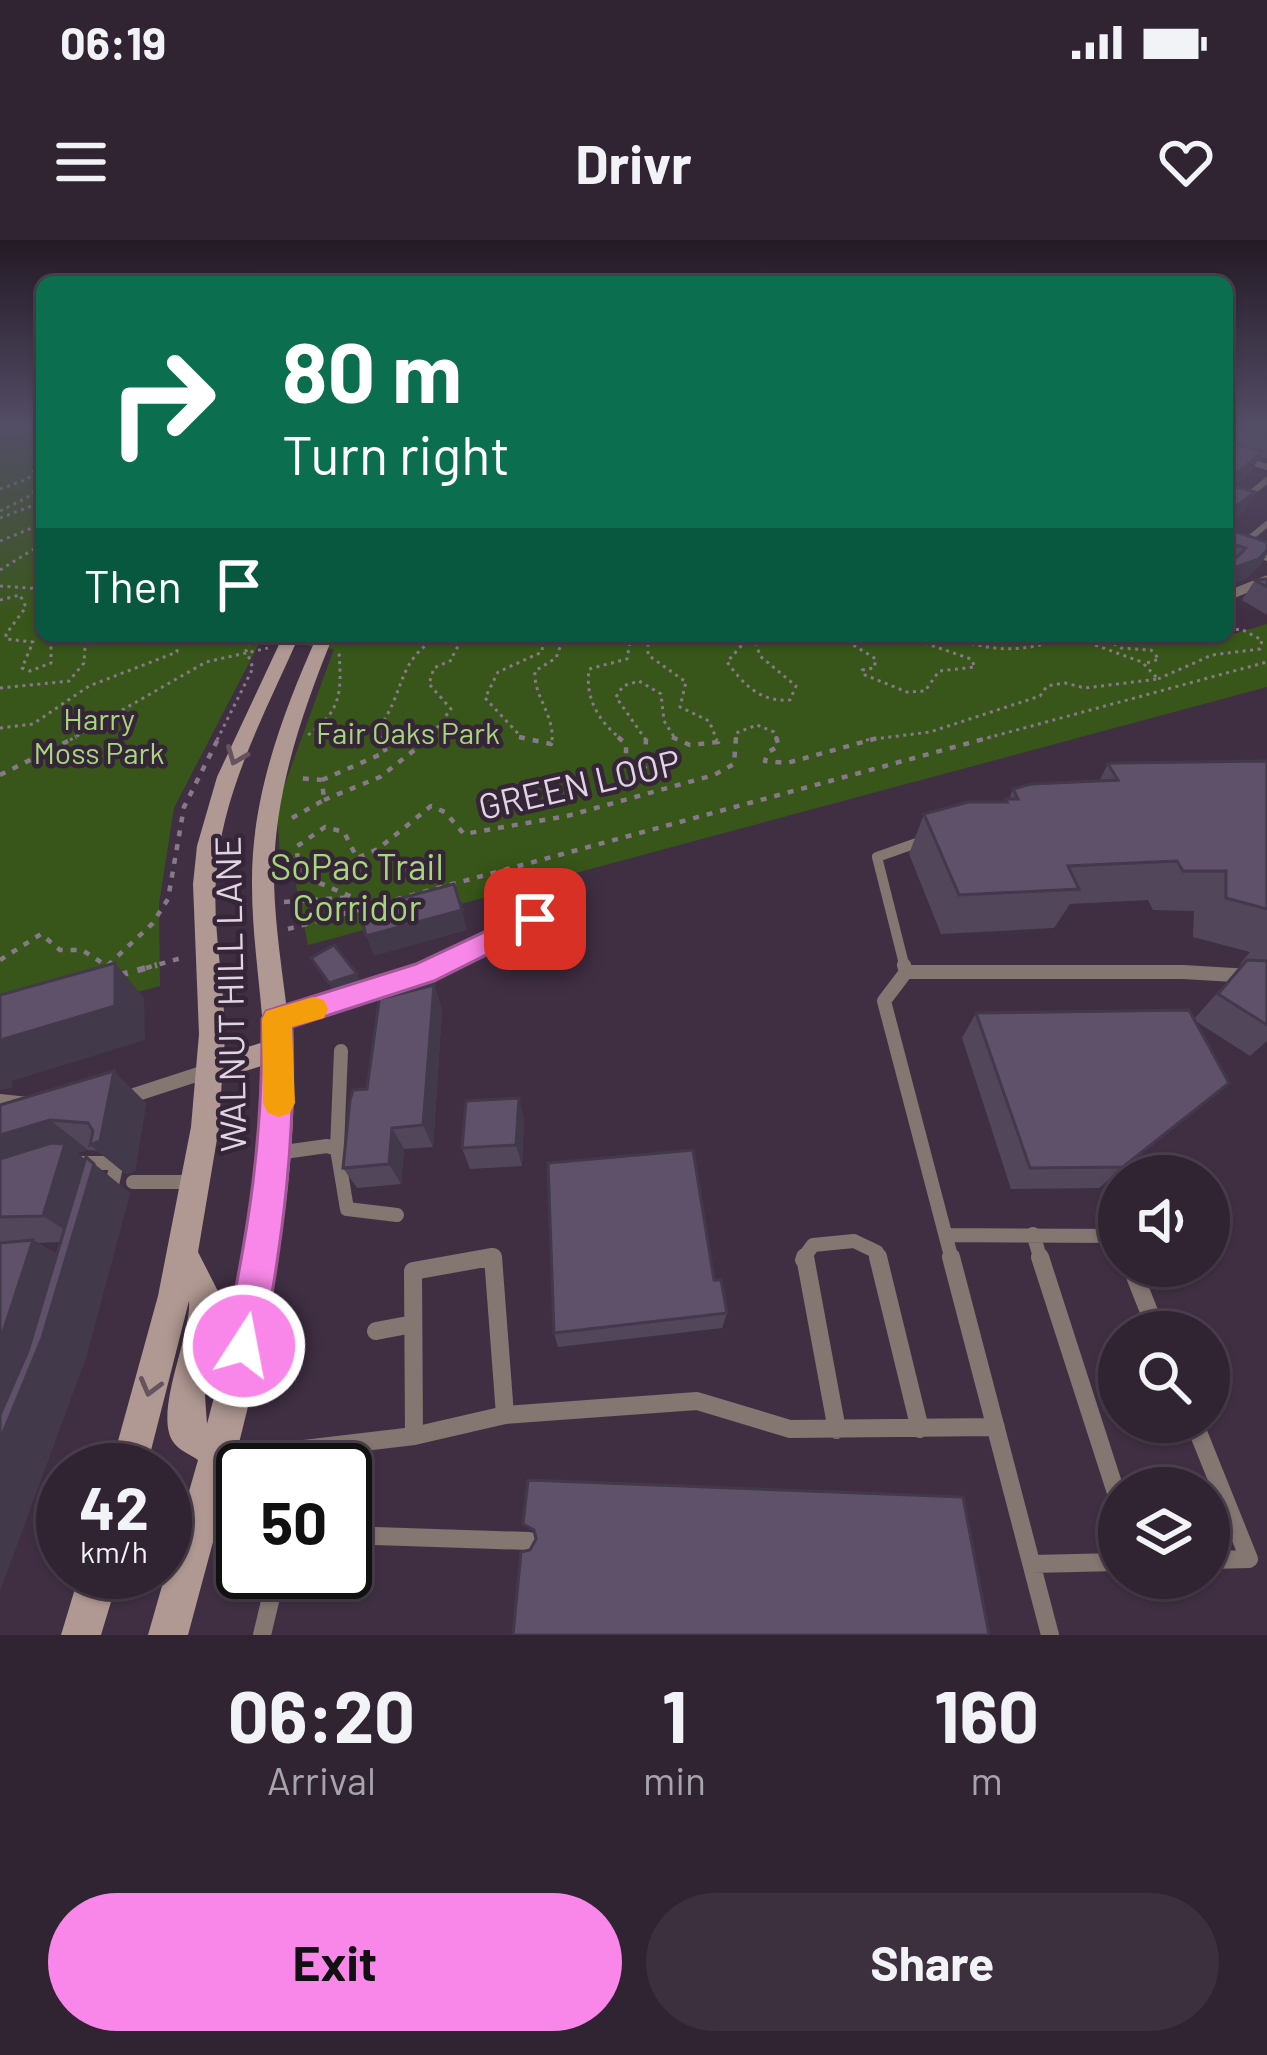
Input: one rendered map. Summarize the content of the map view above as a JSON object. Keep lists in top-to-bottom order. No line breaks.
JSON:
{"streets":{"main road":["WALNUT HILL LANE"],"path":["GREEN LOOP"]},"parks":["Harry Moss Park","Fair Oaks Park","SoPac Trail Corridor"],"page":{"status":"06:19","header":"Drivr","turn":["80 m","Turn right"],"then":"Then","speed":"42 km/h","limit":"50","eta":["06:20","Arrival","1","min","160","m"],"buttons":["Exit","Share"]}}
